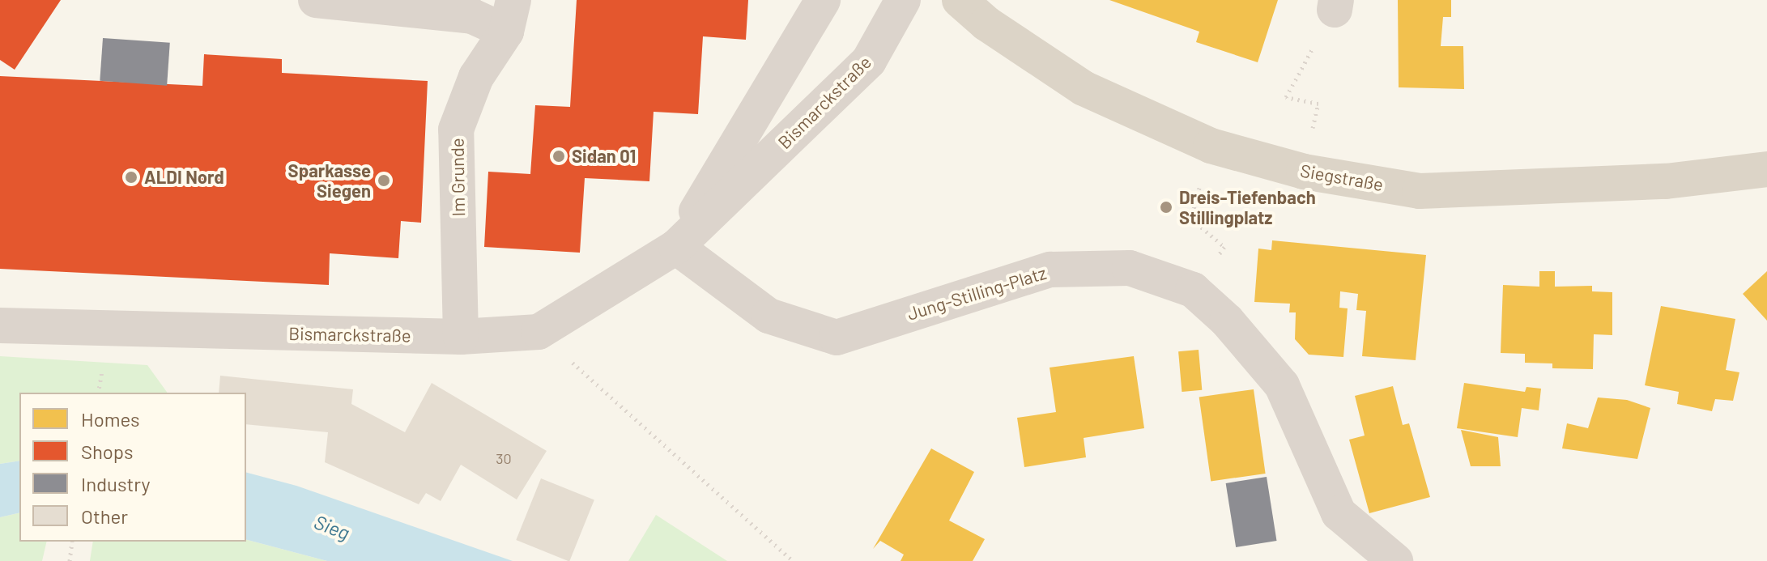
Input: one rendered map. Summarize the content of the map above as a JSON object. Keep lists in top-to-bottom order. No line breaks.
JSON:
{"streets":{"main road":["Siegstraße"],"street":["Bismarckstraße","Im Grunde","Jung-Stilling-Platz"]},"crossings":[["Bismarckstraße","Im Grunde"],["Bismarckstraße","Jung-Stilling-Platz"]],"water":["Sieg"],"places":["Sidan 01","ALDI Nord","Sparkasse Siegen","Dreis-Tiefenbach Stillingplatz"],"house_numbers":["30"],"legend":["Homes","Shops","Industry","Other"]}
